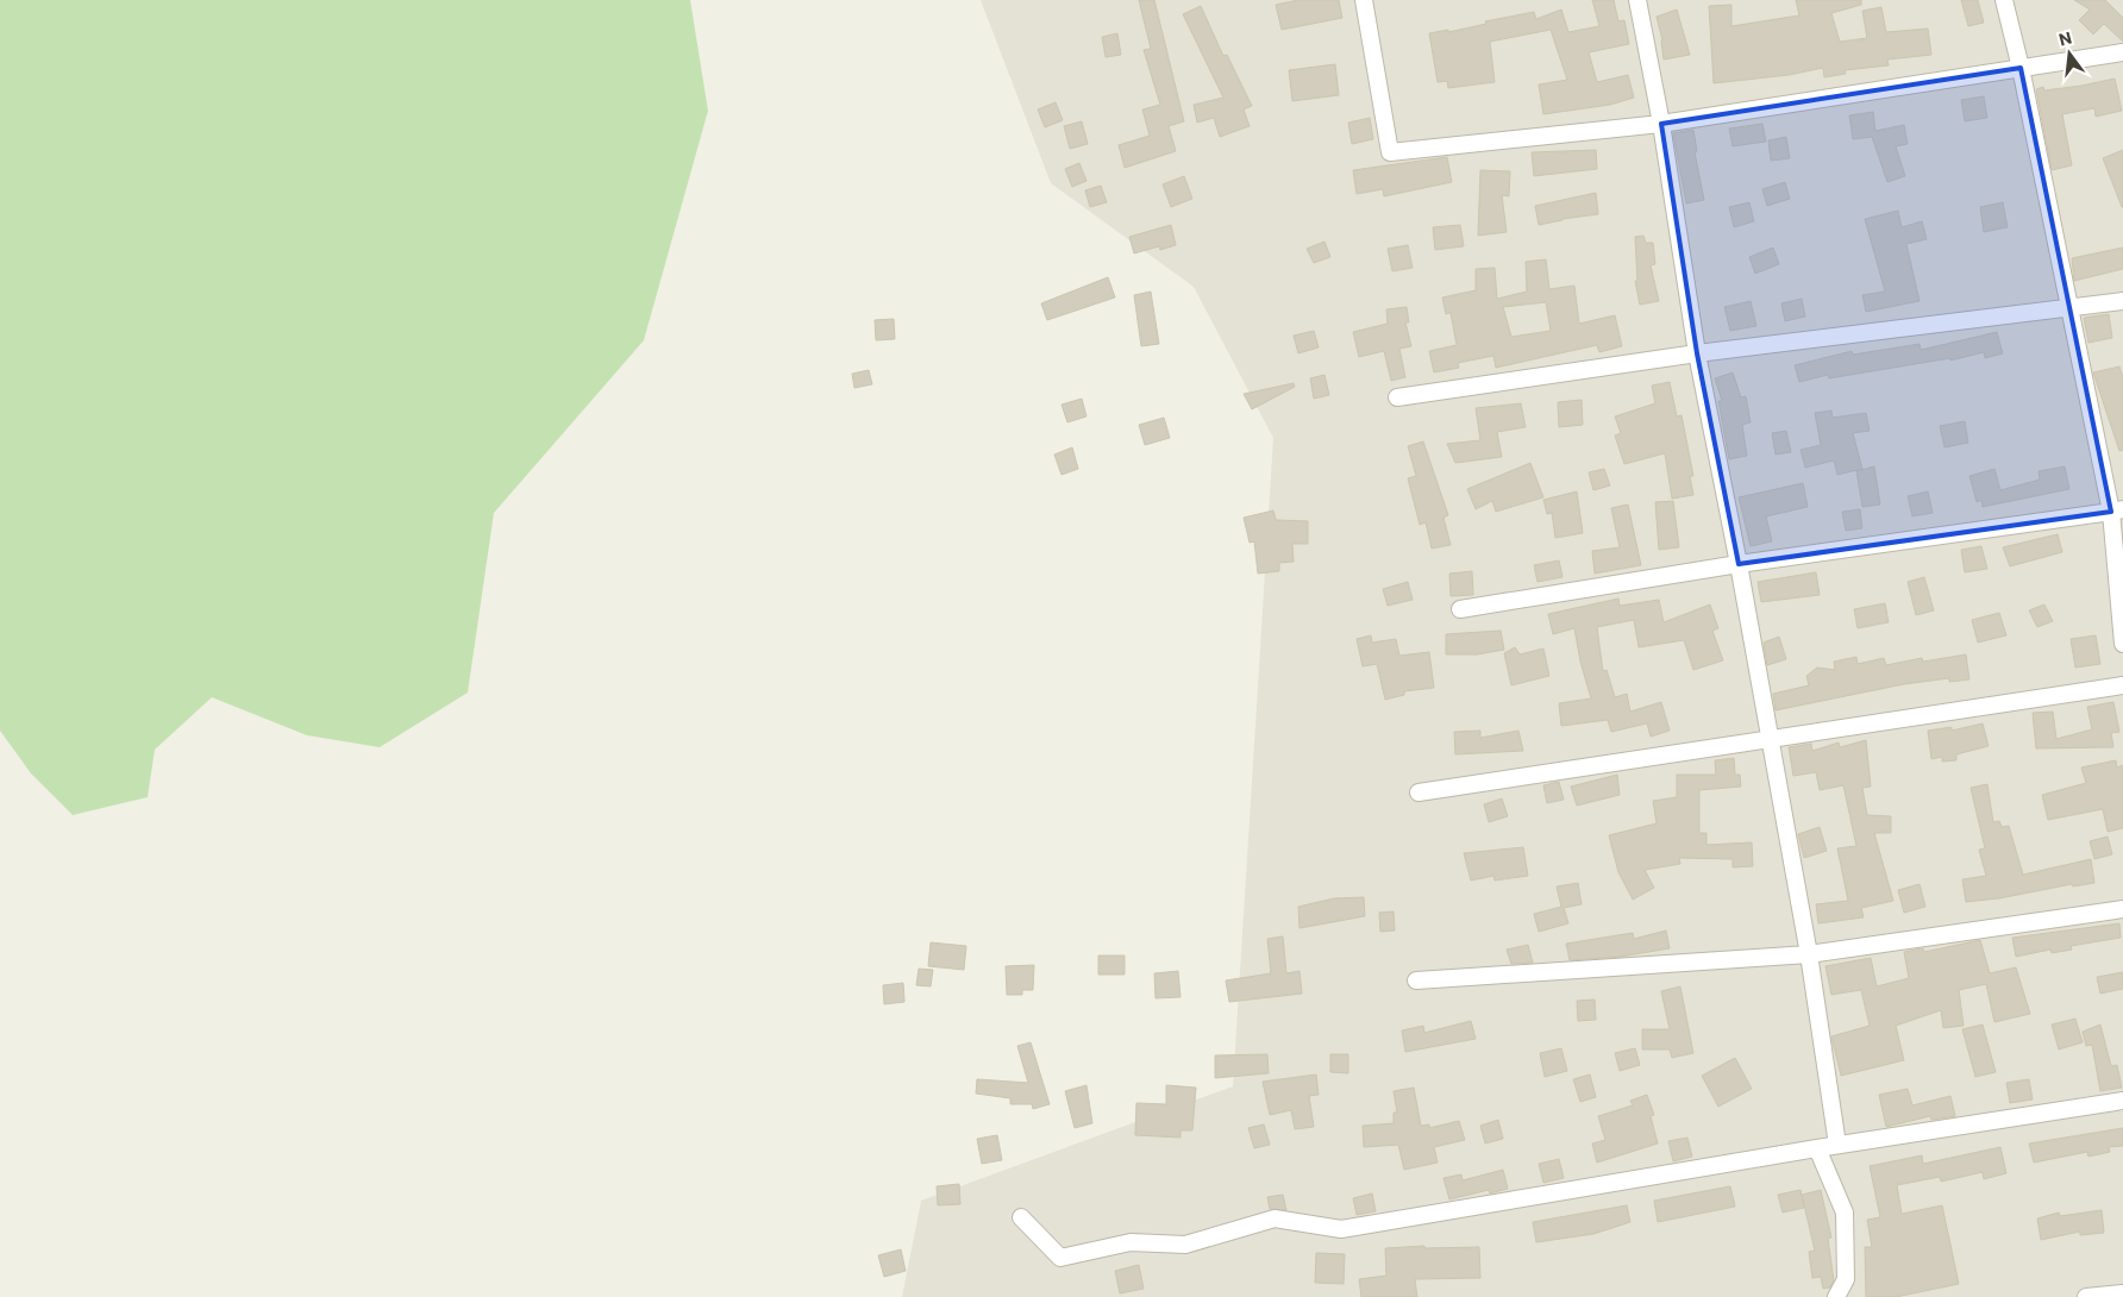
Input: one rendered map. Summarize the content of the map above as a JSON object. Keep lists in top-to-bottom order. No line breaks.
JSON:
{"north":"top"}
